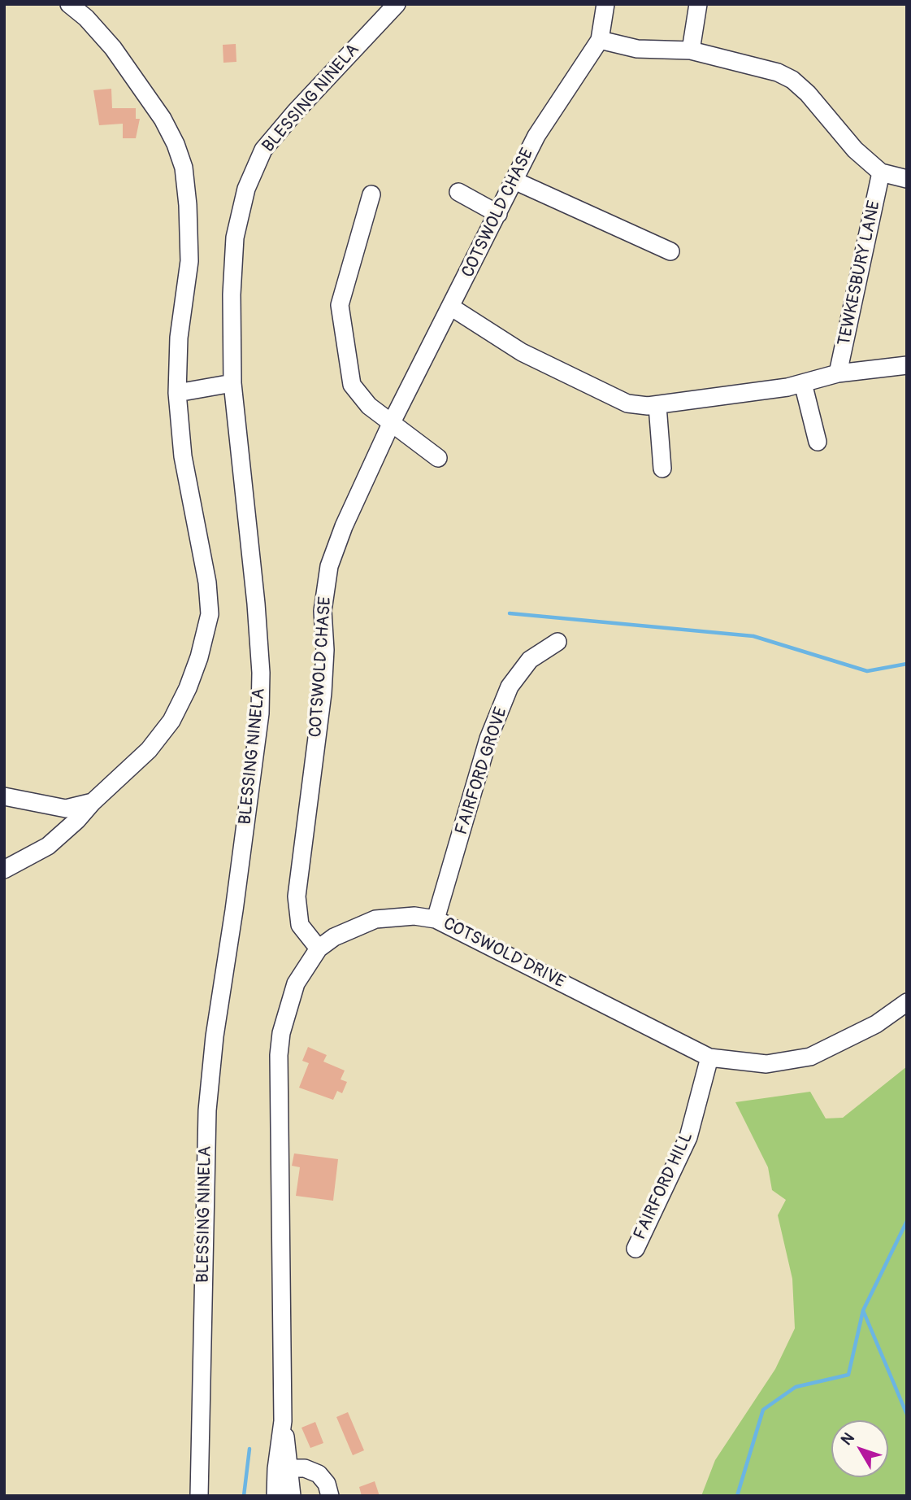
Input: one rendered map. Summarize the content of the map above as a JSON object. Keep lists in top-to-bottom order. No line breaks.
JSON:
{"streets":{"street":["BLESSING NINELA","COTSWOLD CHASE","TEWKESBURY LANE","FAIRFORD GROVE","COTSWOLD DRIVE","FAIRFORD HILL"]},"crossings":[["COTSWOLD CHASE","COTSWOLD DRIVE"],["FAIRFORD GROVE","COTSWOLD DRIVE"],["COTSWOLD DRIVE","FAIRFORD HILL"]],"north":"top left"}
